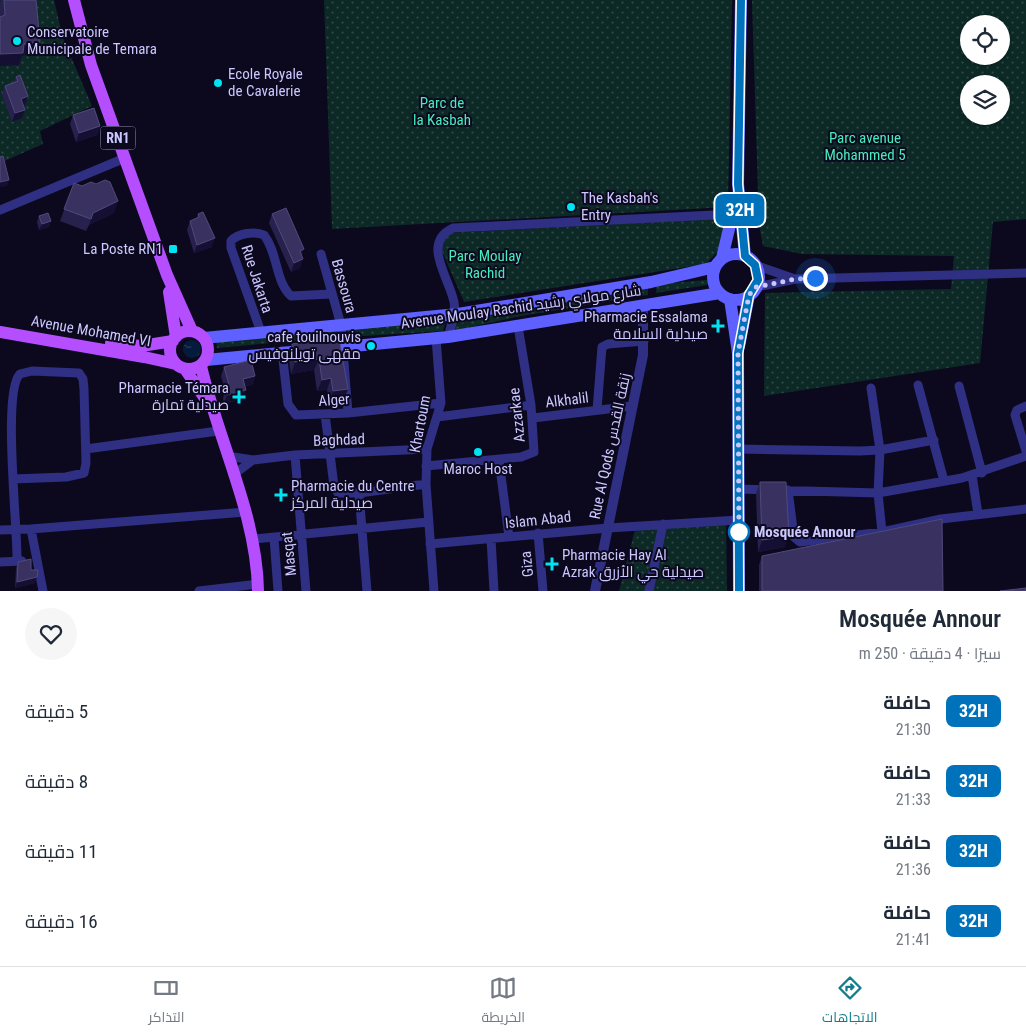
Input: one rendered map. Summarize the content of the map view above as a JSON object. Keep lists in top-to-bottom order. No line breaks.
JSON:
{"streets":{"main road":["RN1","Avenue Moulay Rachid شارع مولاي رشيد","Avenue Mohamed VI"],"street":["Rue Jakarta","Bassoura","Alger","Alkhalil","Azzarkae","Khartoum","Baghdad","Rue Al Qods زنقة القدس","Islam Abad","Masqat","Giza"]},"crossings":[["RN1","Avenue Moulay Rachid شارع مولاي رشيد"],["RN1","Avenue Mohamed VI"],["RN1","Baghdad"],["Rue Jakarta","Bassoura"],["Rue Jakarta","Avenue Moulay Rachid شارع مولاي رشيد"],["Bassoura","Avenue Moulay Rachid شارع مولاي رشيد"],["Bassoura","Alger"],["Avenue Moulay Rachid شارع مولاي رشيد","Avenue Mohamed VI"],["Avenue Moulay Rachid شارع مولاي رشيد","Alger"],["Avenue Moulay Rachid شارع مولاي رشيد","Azzarkae"],["Avenue Moulay Rachid شارع مولاي رشيد","Khartoum"],["Avenue Moulay Rachid شارع مولاي رشيد","Rue Al Qods زنقة القدس"],["Alger","Khartoum"],["Alkhalil","Azzarkae"],["Alkhalil","Khartoum"],["Alkhalil","Rue Al Qods زنقة القدس"],["Azzarkae","Khartoum"],["Khartoum","Baghdad"],["Khartoum","Islam Abad"],["Baghdad","Masqat"],["Rue Al Qods زنقة القدس","Islam Abad"],["Islam Abad","Giza"]],"parks":["Parc de la Kasbah","Parc avenue Mohammed 5","Parc Moulay Rachid"],"places":{"other":["Conservatoire Municipale de Temara","Ecole Royale de Cavalerie","The Kasbah's Entry","cafe touilnouvis مقهى تويلنوفيس","Maroc Host","Mosquée Annour"],"transit":["La Poste RN1"],"health":["Pharmacie Essalama صيدلية السلامة","Pharmacie Témara صيدلية تمارة","Pharmacie du Centre صيدلية المركز","Pharmacie Hay Al Azrak صيدلية حي الأزرق"]},"lines":["bus line 32H"],"page":{"on_map":"32H","heading":["Mosquée Annour","سيرًا · 4 دقيقة · 250 m"],"list":[{"mark":"32H","name":"حافلة","note":"21:30","value":"5 دقيقة"},{"mark":"32H","name":"حافلة","note":"21:33","value":"8 دقيقة"},{"mark":"32H","name":"حافلة","note":"21:36","value":"11 دقيقة"},{"mark":"32H","name":"حافلة","note":"21:41","value":"16 دقيقة"}],"tabs":["الاتجاهات","الخريطة","التذاكر"]}}
